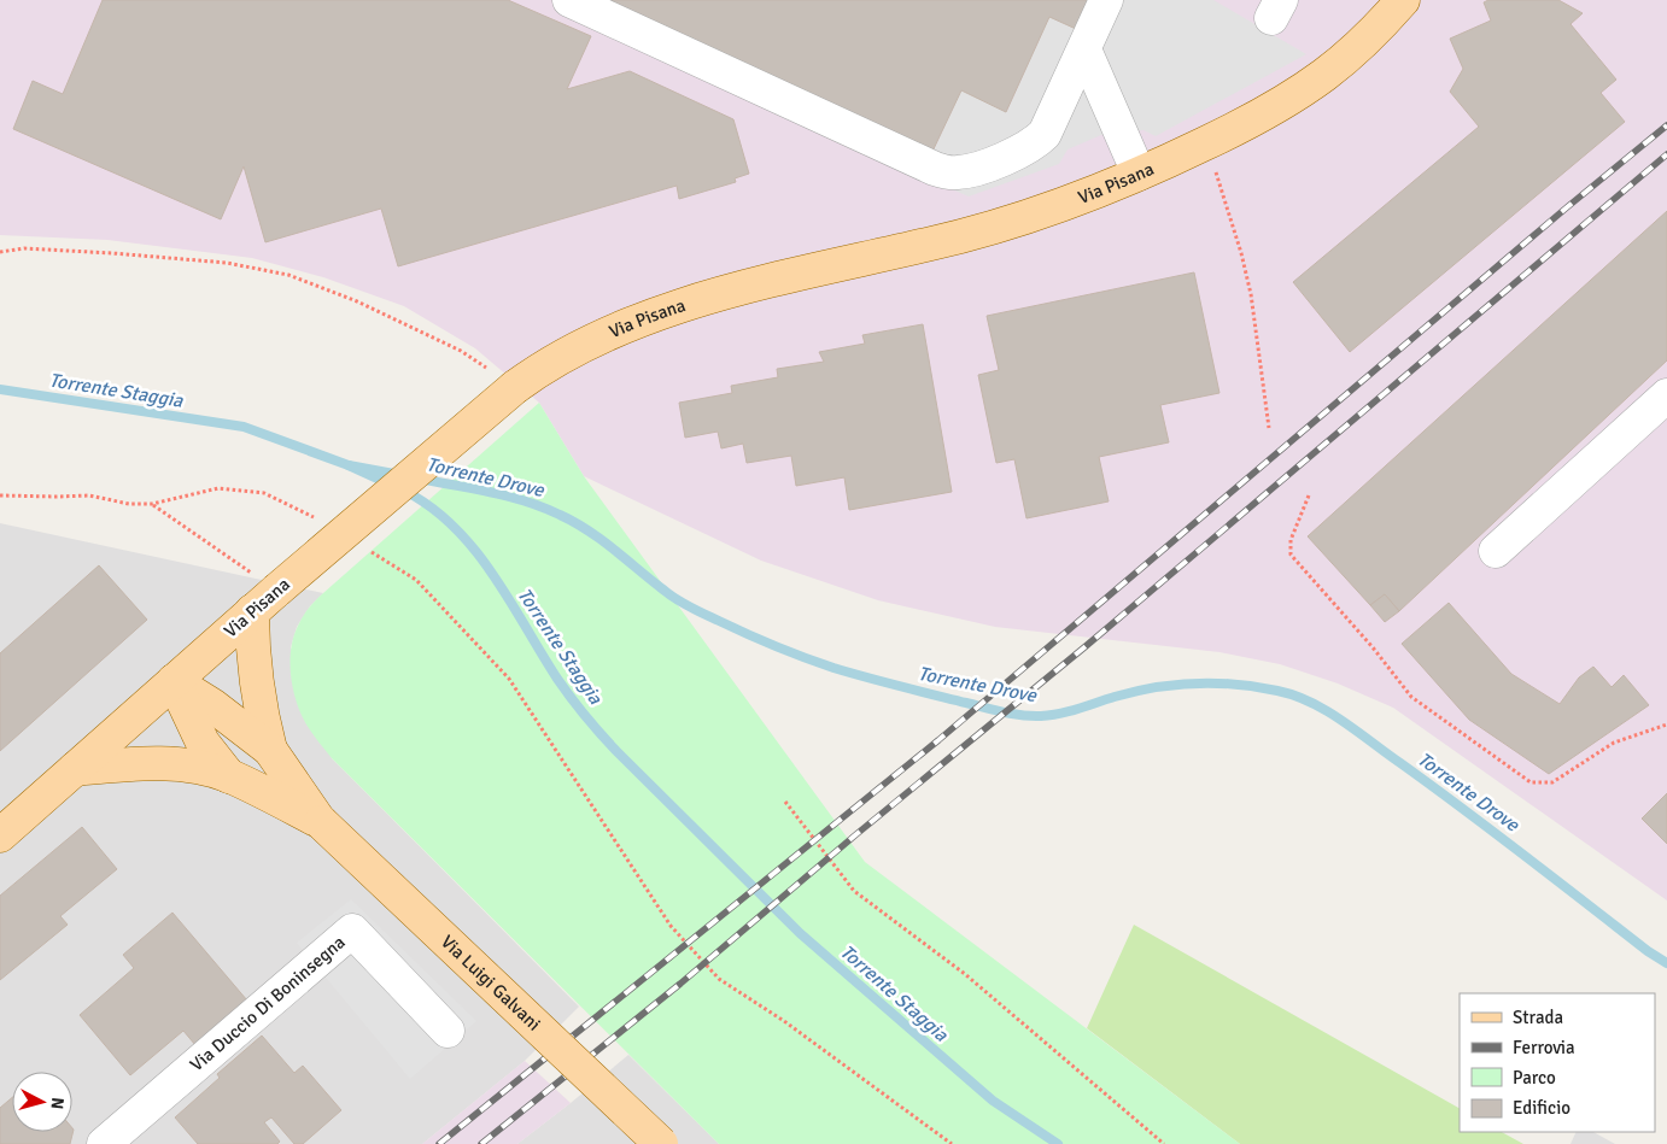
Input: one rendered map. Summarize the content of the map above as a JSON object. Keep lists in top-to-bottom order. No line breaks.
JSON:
{"streets":{"main road":["Via Pisana","Via Luigi Galvani"],"street":["Via Duccio Di Boninsegna"]},"crossings":[["Via Pisana","Via Luigi Galvani"]],"water":["Torrente Staggia","Torrente Drove"],"legend":["Strada","Ferrovia","Parco","Edificio"],"north":"right"}
